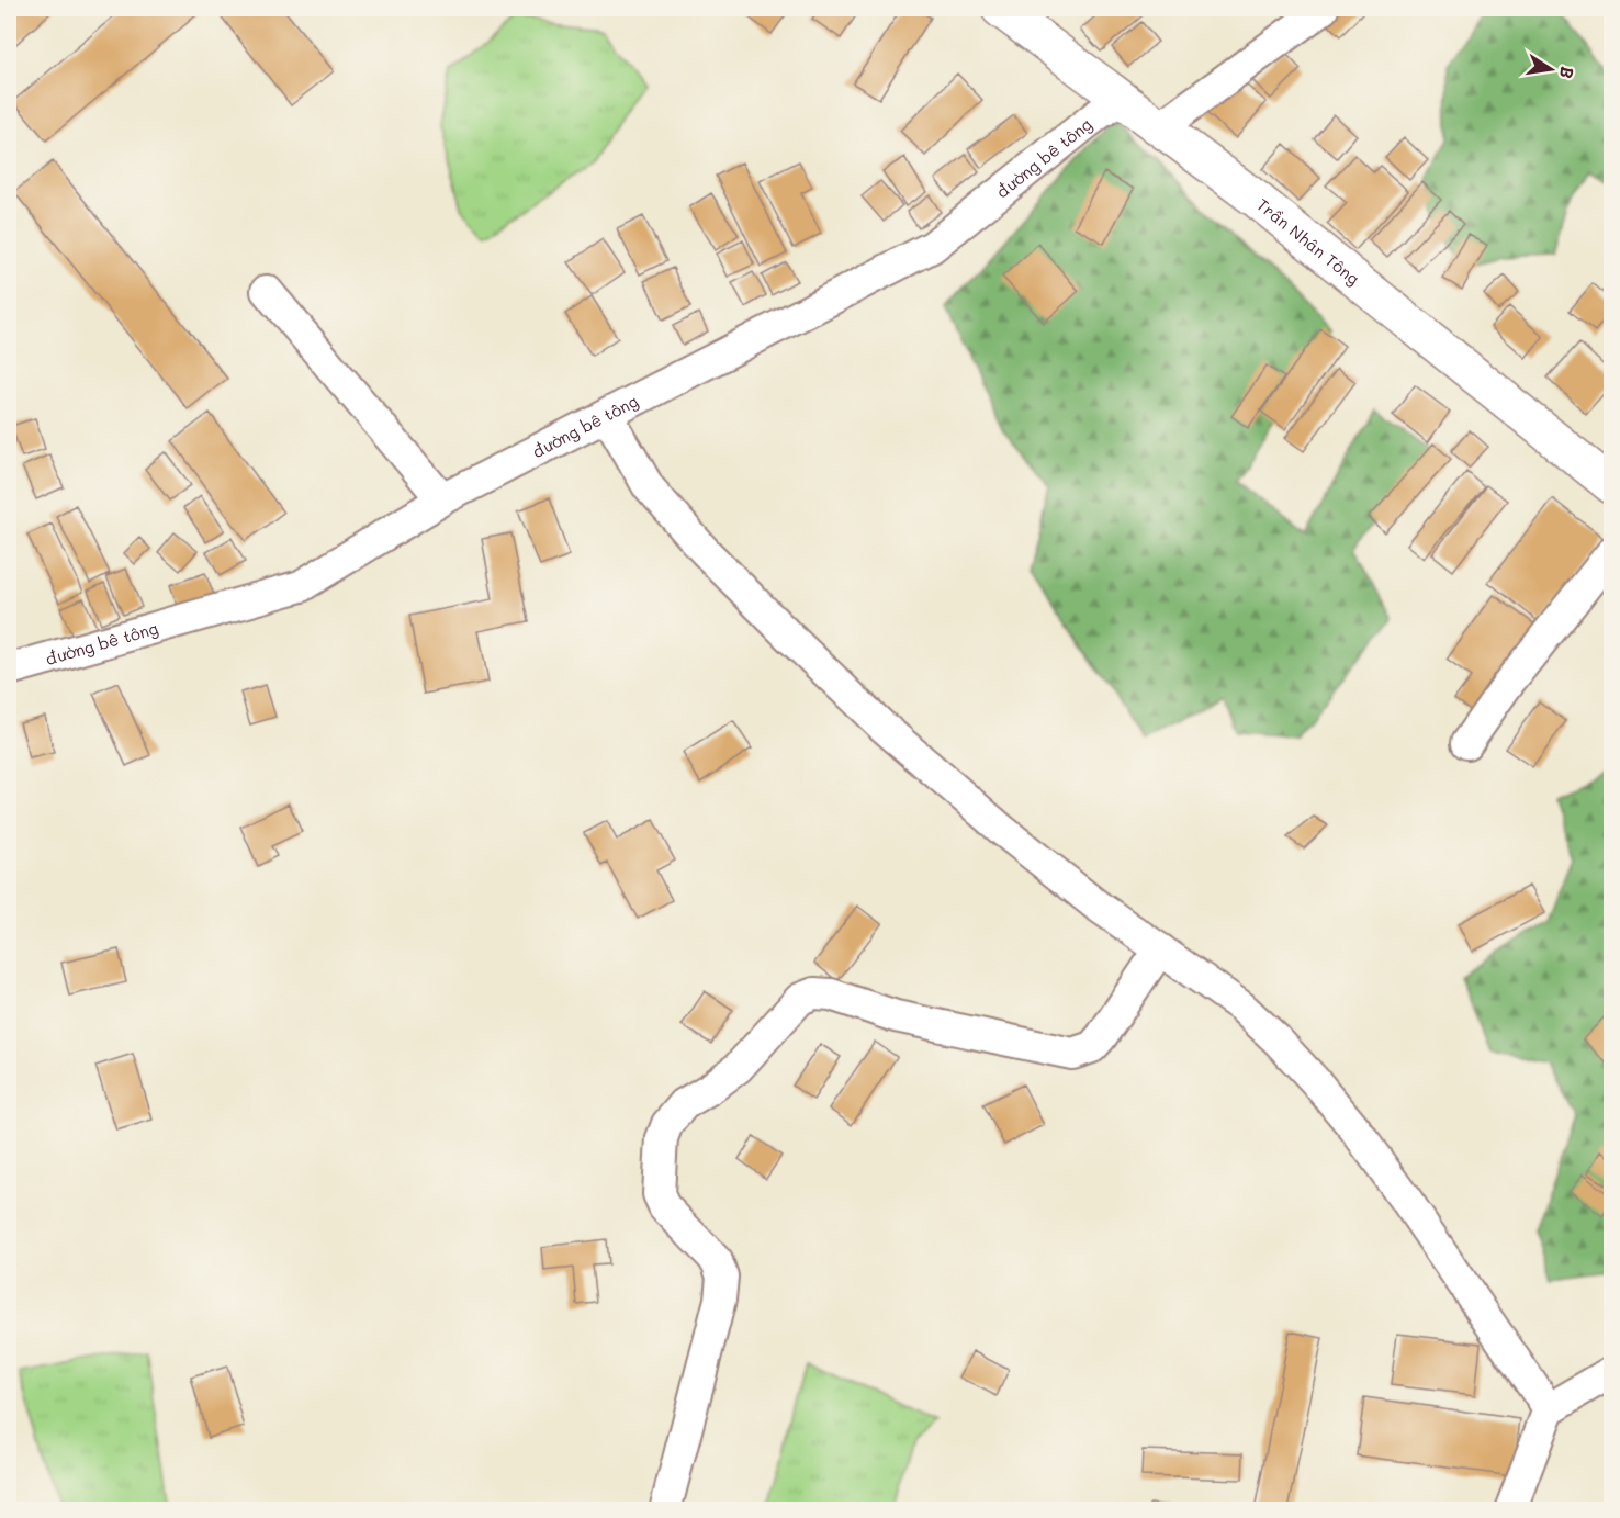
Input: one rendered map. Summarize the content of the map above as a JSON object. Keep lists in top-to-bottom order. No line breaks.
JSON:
{"streets":{"street":["đường bê tông","Trần Nhân Tông"]},"crossings":[["đường bê tông","Trần Nhân Tông"]],"north":"right"}
